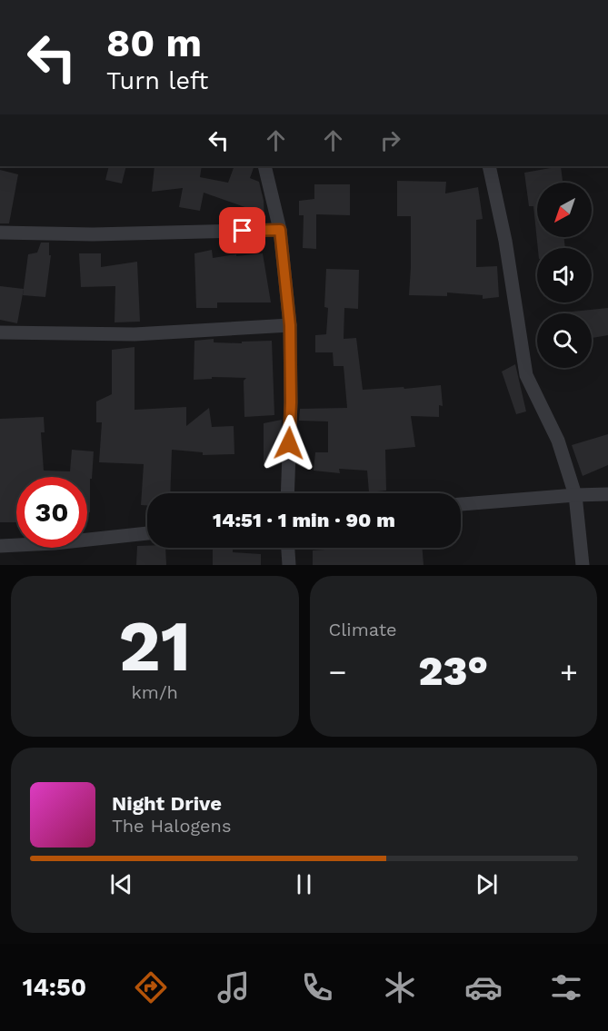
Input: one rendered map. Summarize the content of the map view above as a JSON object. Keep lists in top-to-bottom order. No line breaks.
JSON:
{"north":"bottom left","page":{"turn":["80 m","Turn left"],"limit":"30","trip":"14:51 · 1 min · 90 m","tile":[["21","km/h"],"Climate"],"heat":["−","23°","+"],"song":["Night Drive","The Halogens"],"tabs":"14:50"}}
